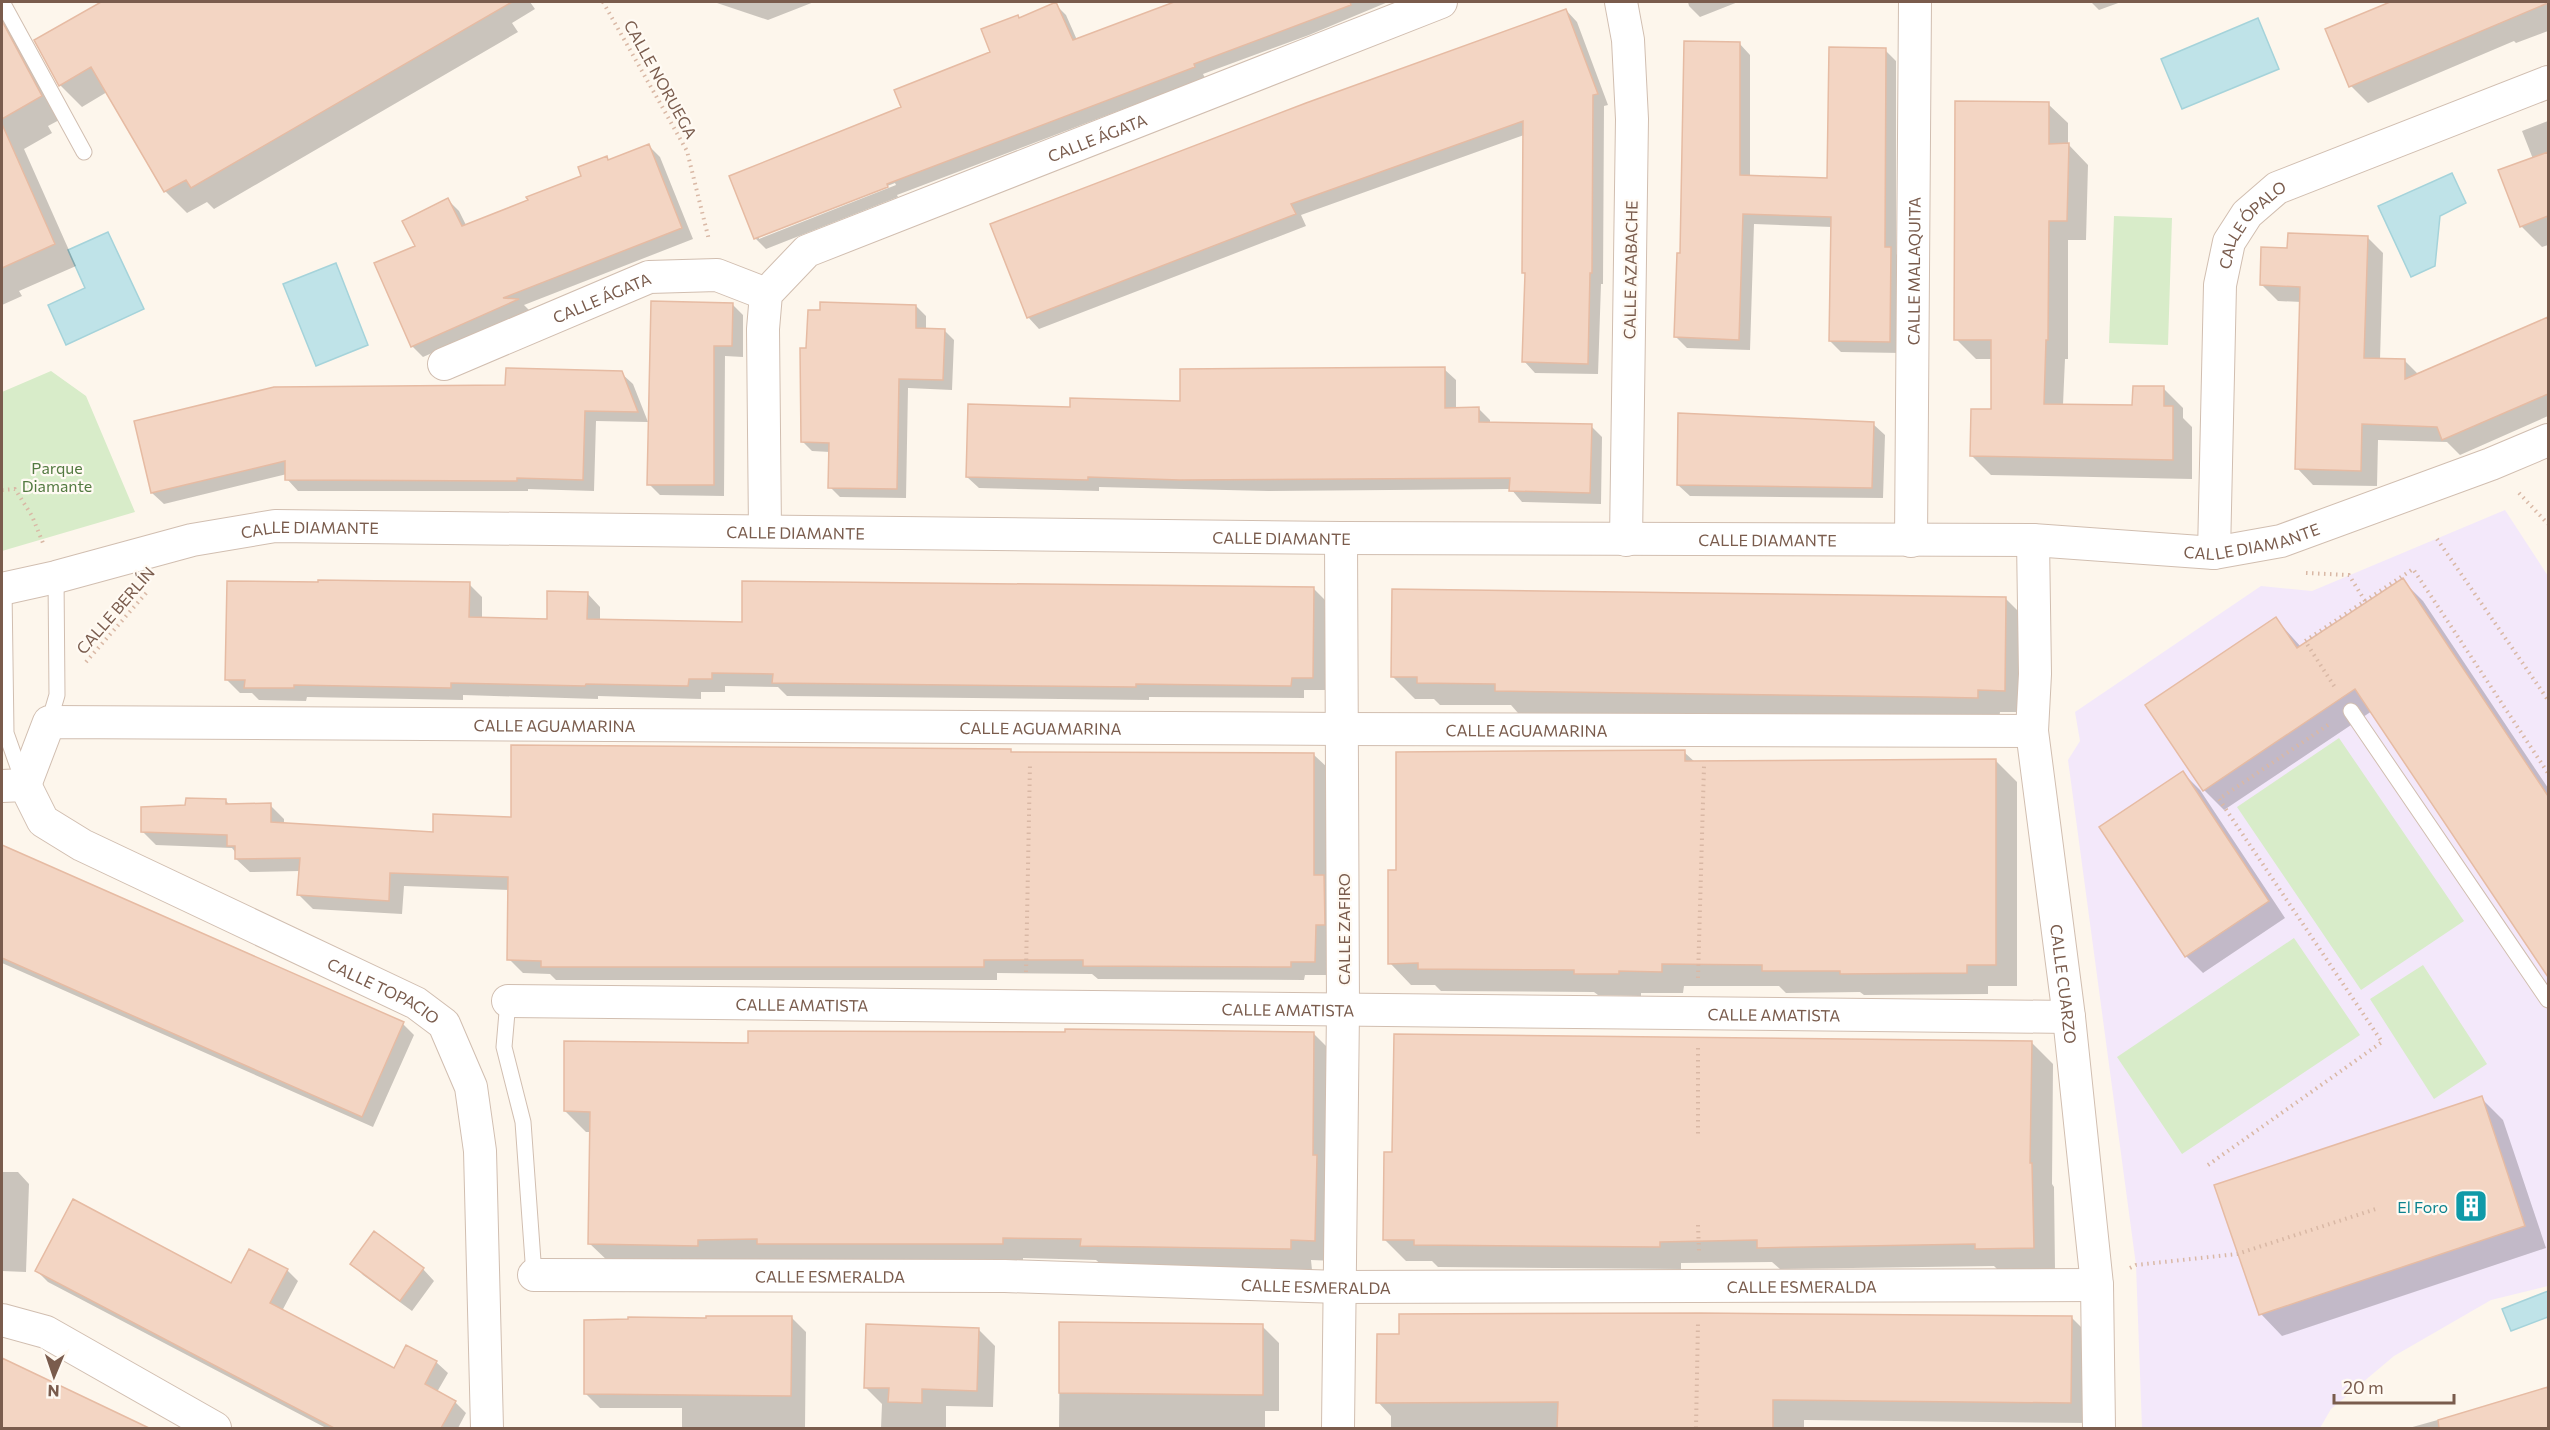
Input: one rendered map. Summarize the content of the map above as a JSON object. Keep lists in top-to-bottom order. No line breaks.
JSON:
{"streets":{"street":["CALLE ÁGATA","CALLE ÓPALO","CALLE AZABACHE","CALLE MALAQUITA","CALLE DIAMANTE","CALLE AGUAMARINA","CALLE ZAFIRO","CALLE CUARZO","CALLE TOPACIO","CALLE AMATISTA","CALLE ESMERALDA"],"path":["CALLE NORUEGA","CALLE BERLÍN"]},"crossings":[["CALLE NORUEGA","CALLE ÁGATA"],["CALLE ÓPALO","CALLE DIAMANTE"],["CALLE AZABACHE","CALLE DIAMANTE"],["CALLE MALAQUITA","CALLE DIAMANTE"],["CALLE DIAMANTE","CALLE ZAFIRO"],["CALLE DIAMANTE","CALLE CUARZO"],["CALLE BERLÍN","CALLE AGUAMARINA"],["CALLE AGUAMARINA","CALLE ZAFIRO"],["CALLE AGUAMARINA","CALLE CUARZO"],["CALLE ZAFIRO","CALLE AMATISTA"],["CALLE ZAFIRO","CALLE ESMERALDA"],["CALLE CUARZO","CALLE AMATISTA"],["CALLE CUARZO","CALLE ESMERALDA"]],"parks":["Parque Diamante"],"places":{"building":["El Foro"]},"scale_bar":"20 m","north":"bottom"}
